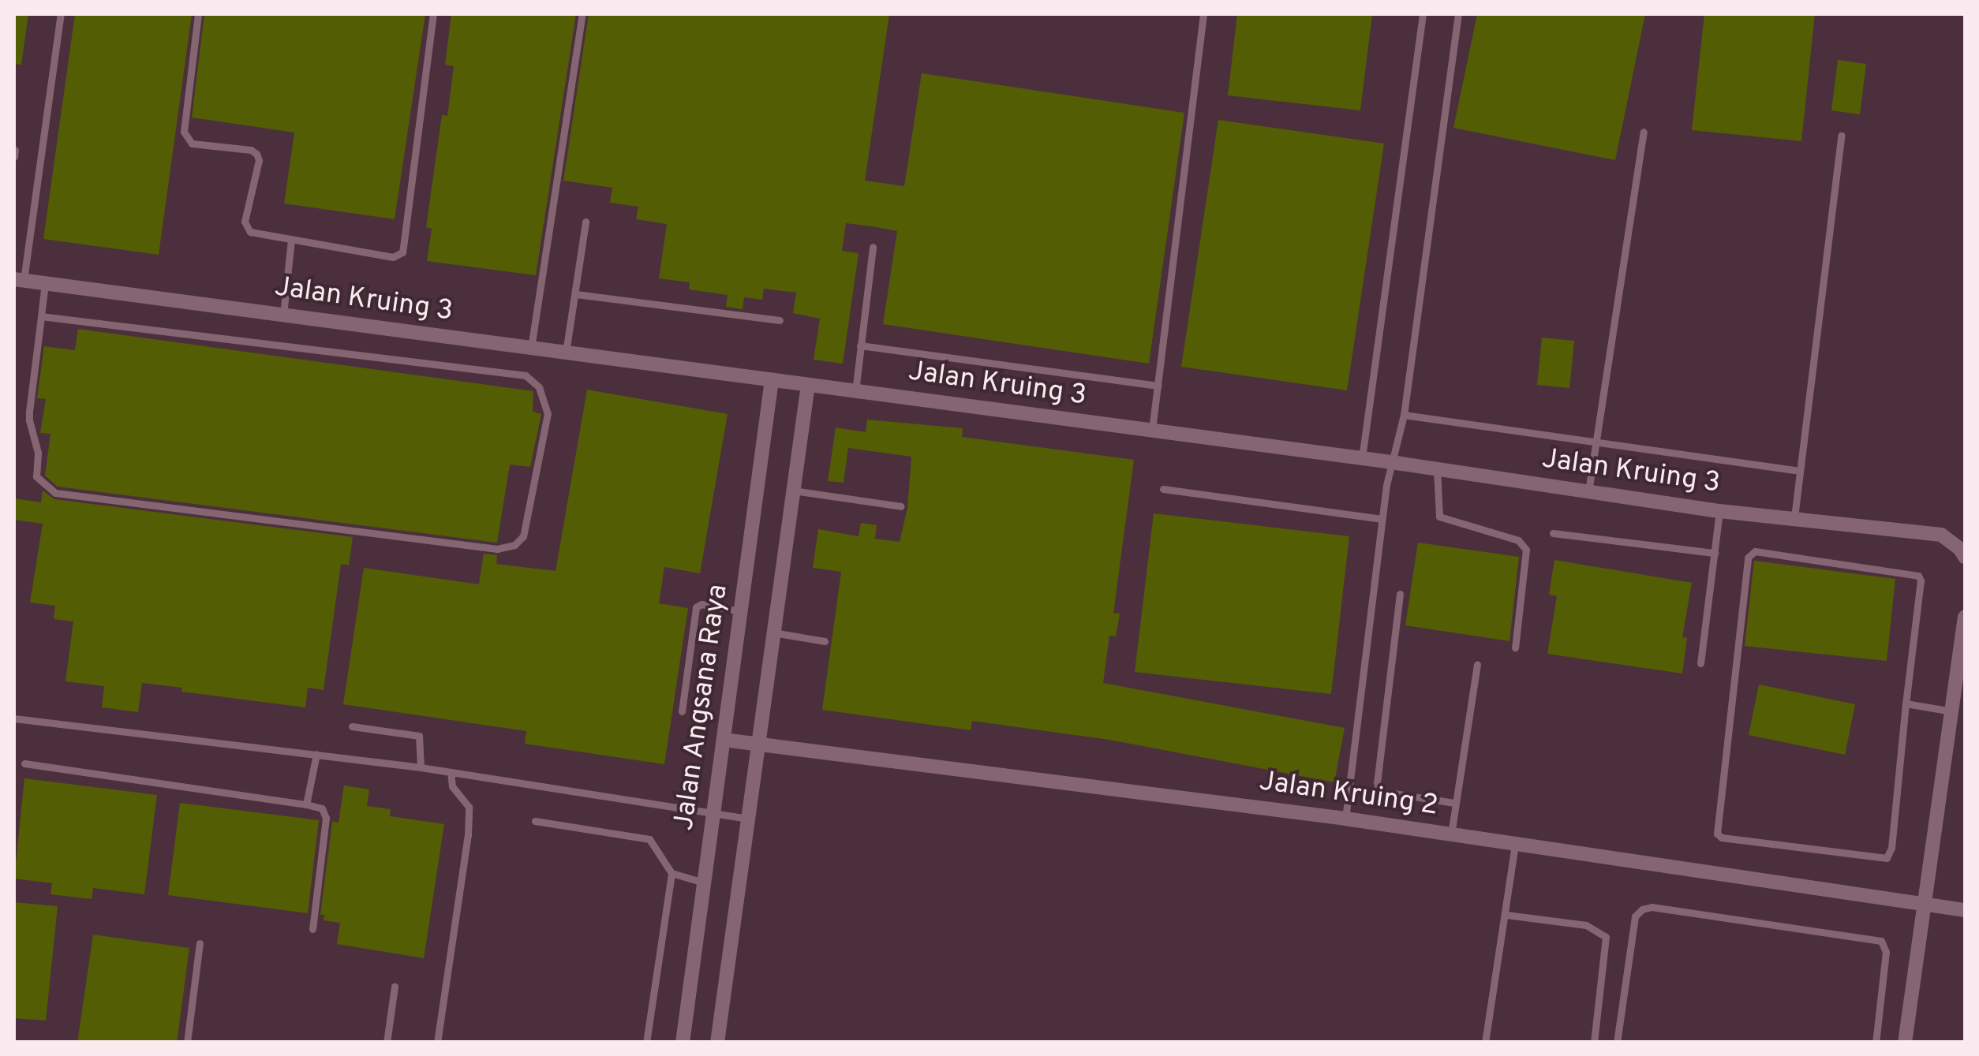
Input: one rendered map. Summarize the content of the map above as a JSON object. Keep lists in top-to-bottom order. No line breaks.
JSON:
{"streets":{"street":["Jalan Kruing 3","Jalan Angsana Raya","Jalan Kruing 2"]},"crossings":[["Jalan Kruing 3","Jalan Angsana Raya"],["Jalan Angsana Raya","Jalan Kruing 2"]]}
